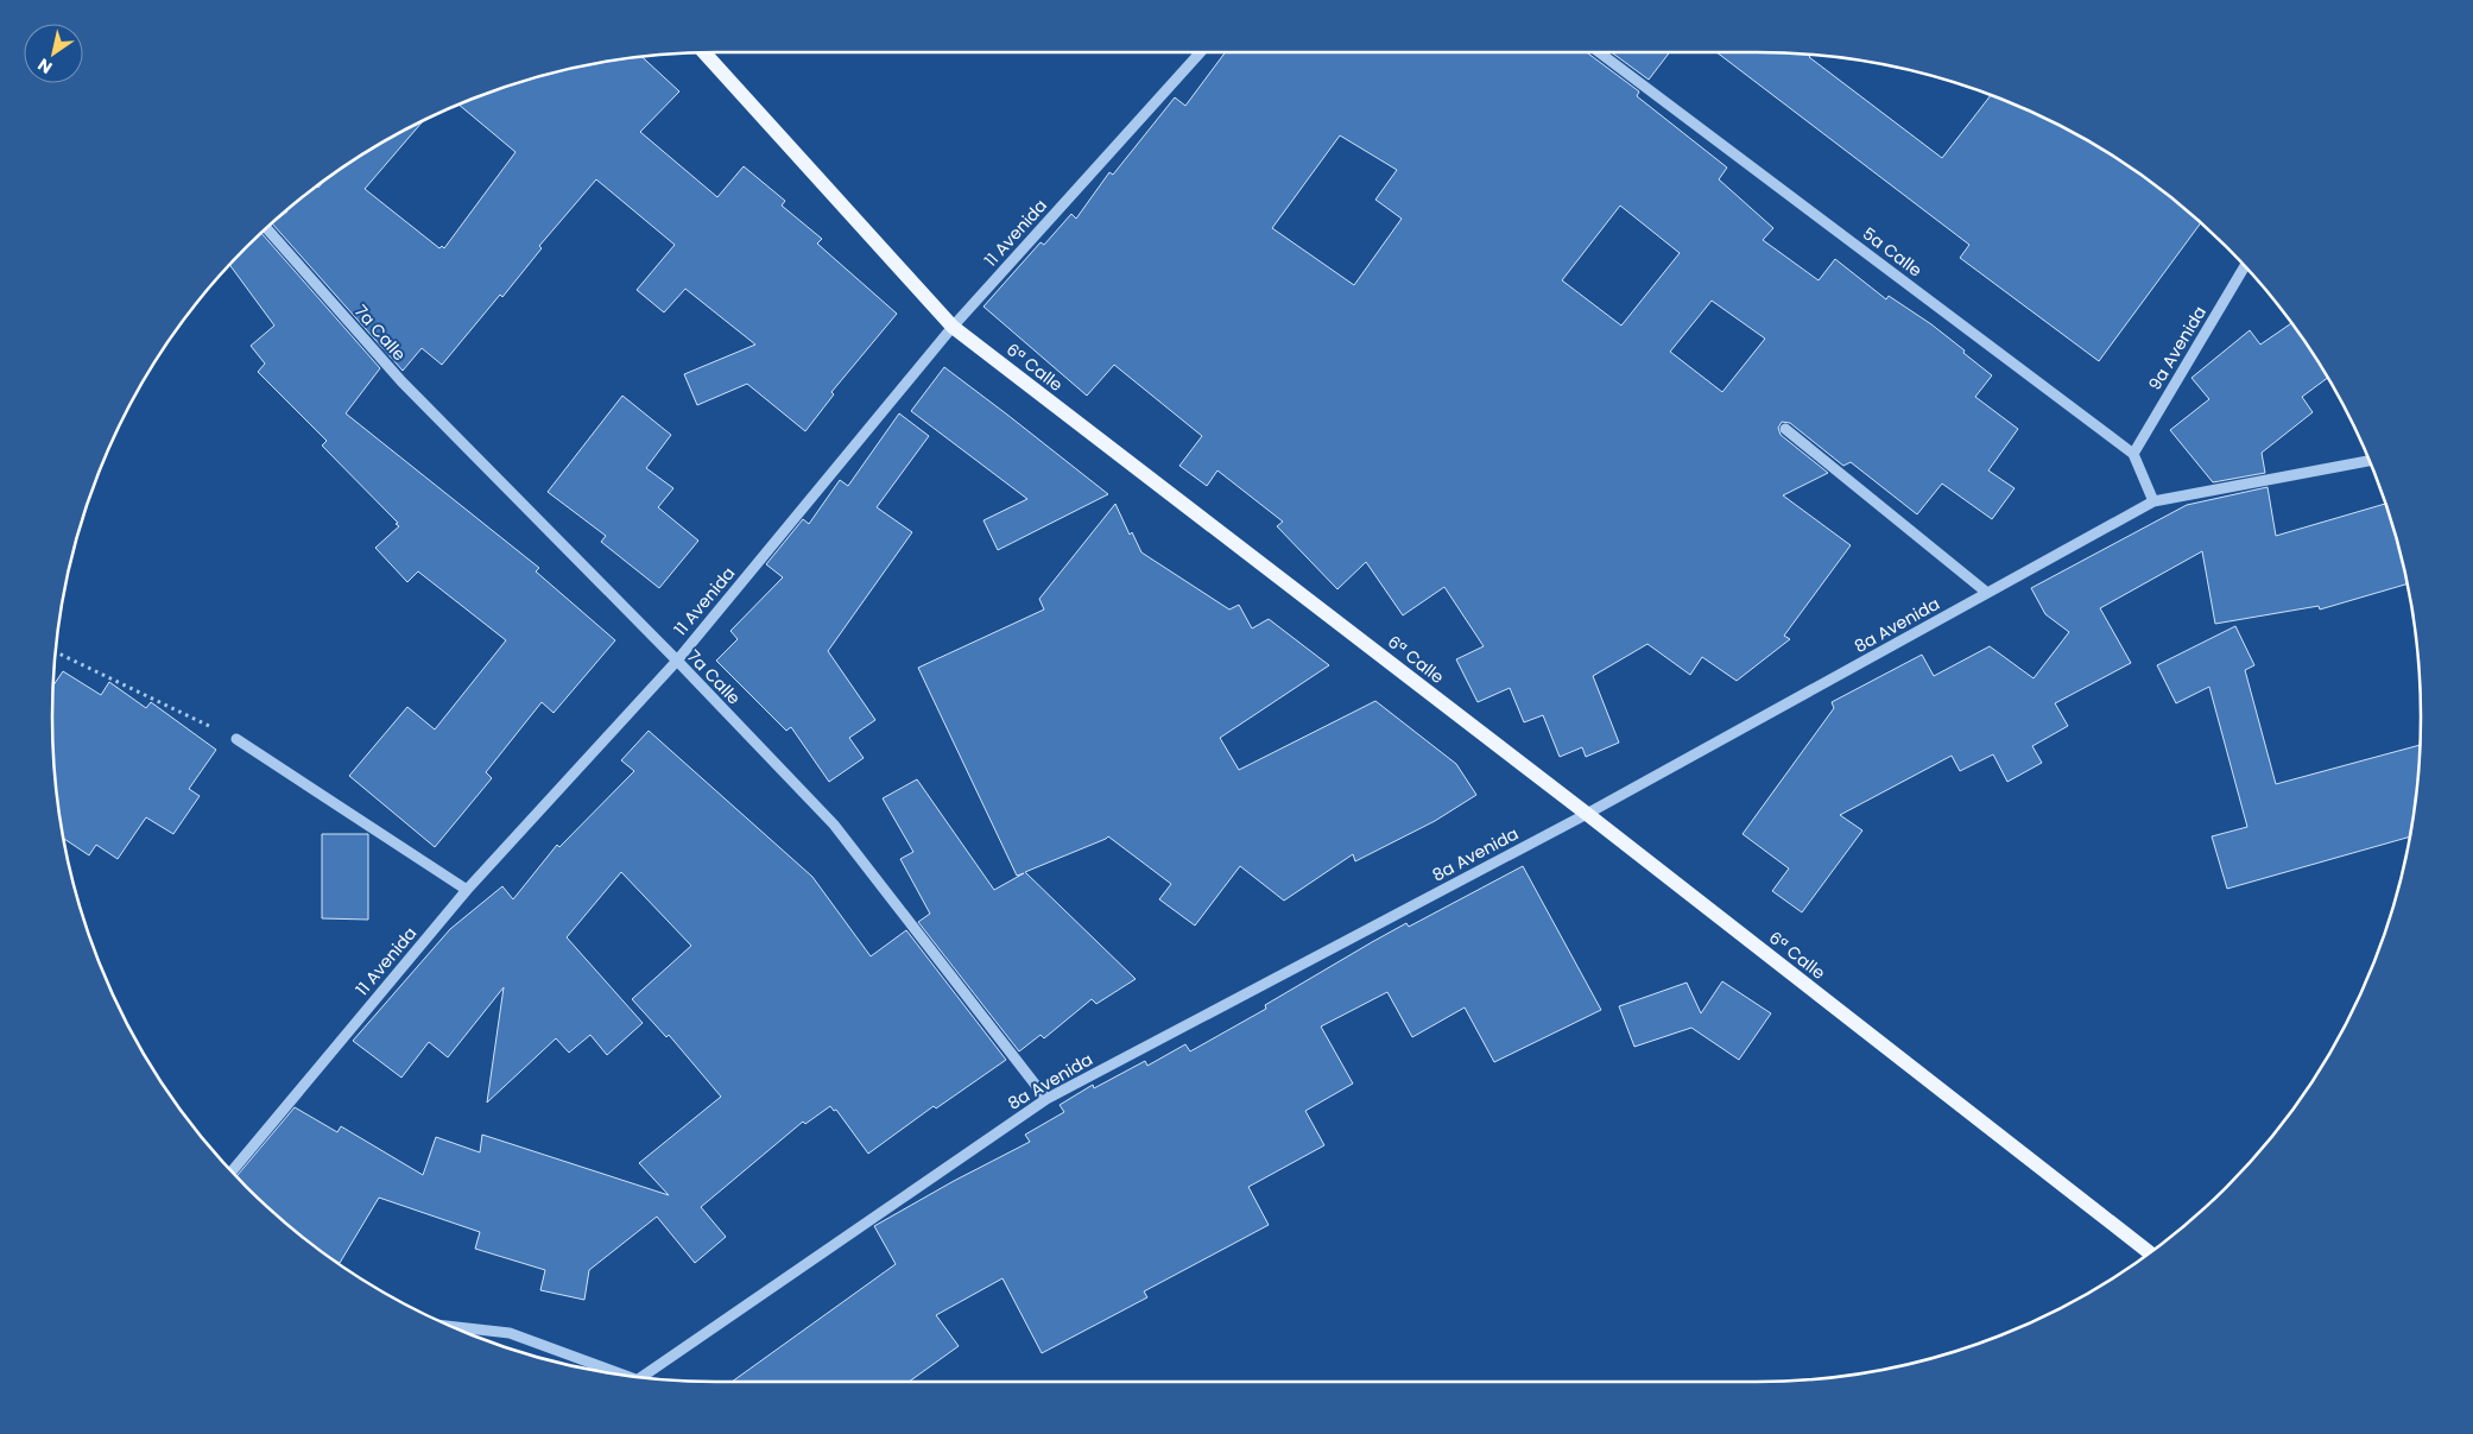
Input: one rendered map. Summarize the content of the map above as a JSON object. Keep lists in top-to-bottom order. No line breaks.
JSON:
{"streets":{"main road":["6ª Calle"],"street":["11 Avenida","5a Calle","7a Calle","9a Avenida","8a Avenida"]},"crossings":[["11 Avenida","7a Calle"],["11 Avenida","6ª Calle"],["5a Calle","9a Avenida"],["7a Calle","8a Avenida"],["6ª Calle","8a Avenida"]],"north":"bottom left"}
